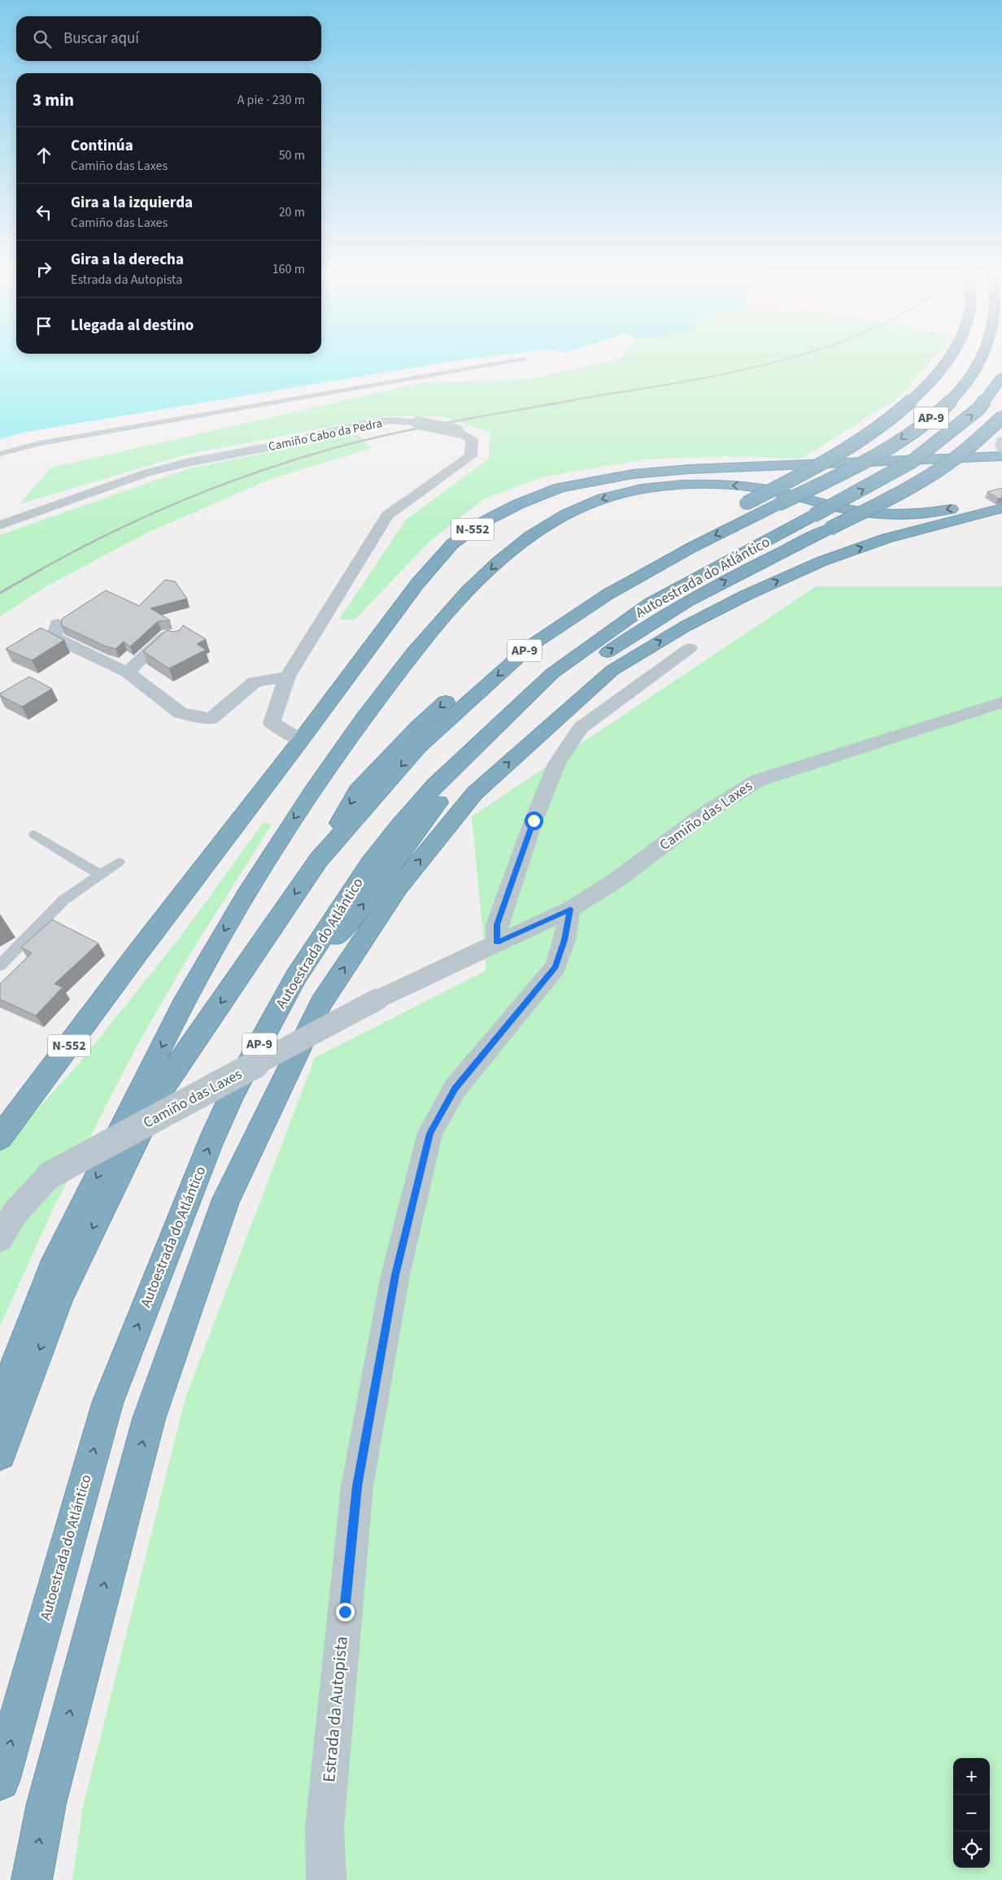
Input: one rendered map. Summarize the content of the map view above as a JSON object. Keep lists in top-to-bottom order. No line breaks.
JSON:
{"streets":{"highway":["AP-9","N-552","Autoestrada do Atlántico"],"street":["Camiño Cabo da Pedra","Camiño das Laxes","Estrada da Autopista"]},"crossings":[["Camiño Cabo da Pedra","N-552"],["Camiño das Laxes","Estrada da Autopista"]],"page":{"search":"Buscar aquí","heading":["3 min","A pie · 230 m"],"list":[["Continúa","Camiño das Laxes","50 m"],["Gira a la izquierda","Camiño das Laxes","20 m"],["Gira a la derecha","Estrada da Autopista","160 m"],"Llegada al destino"],"map_buttons":["+","−"]}}
